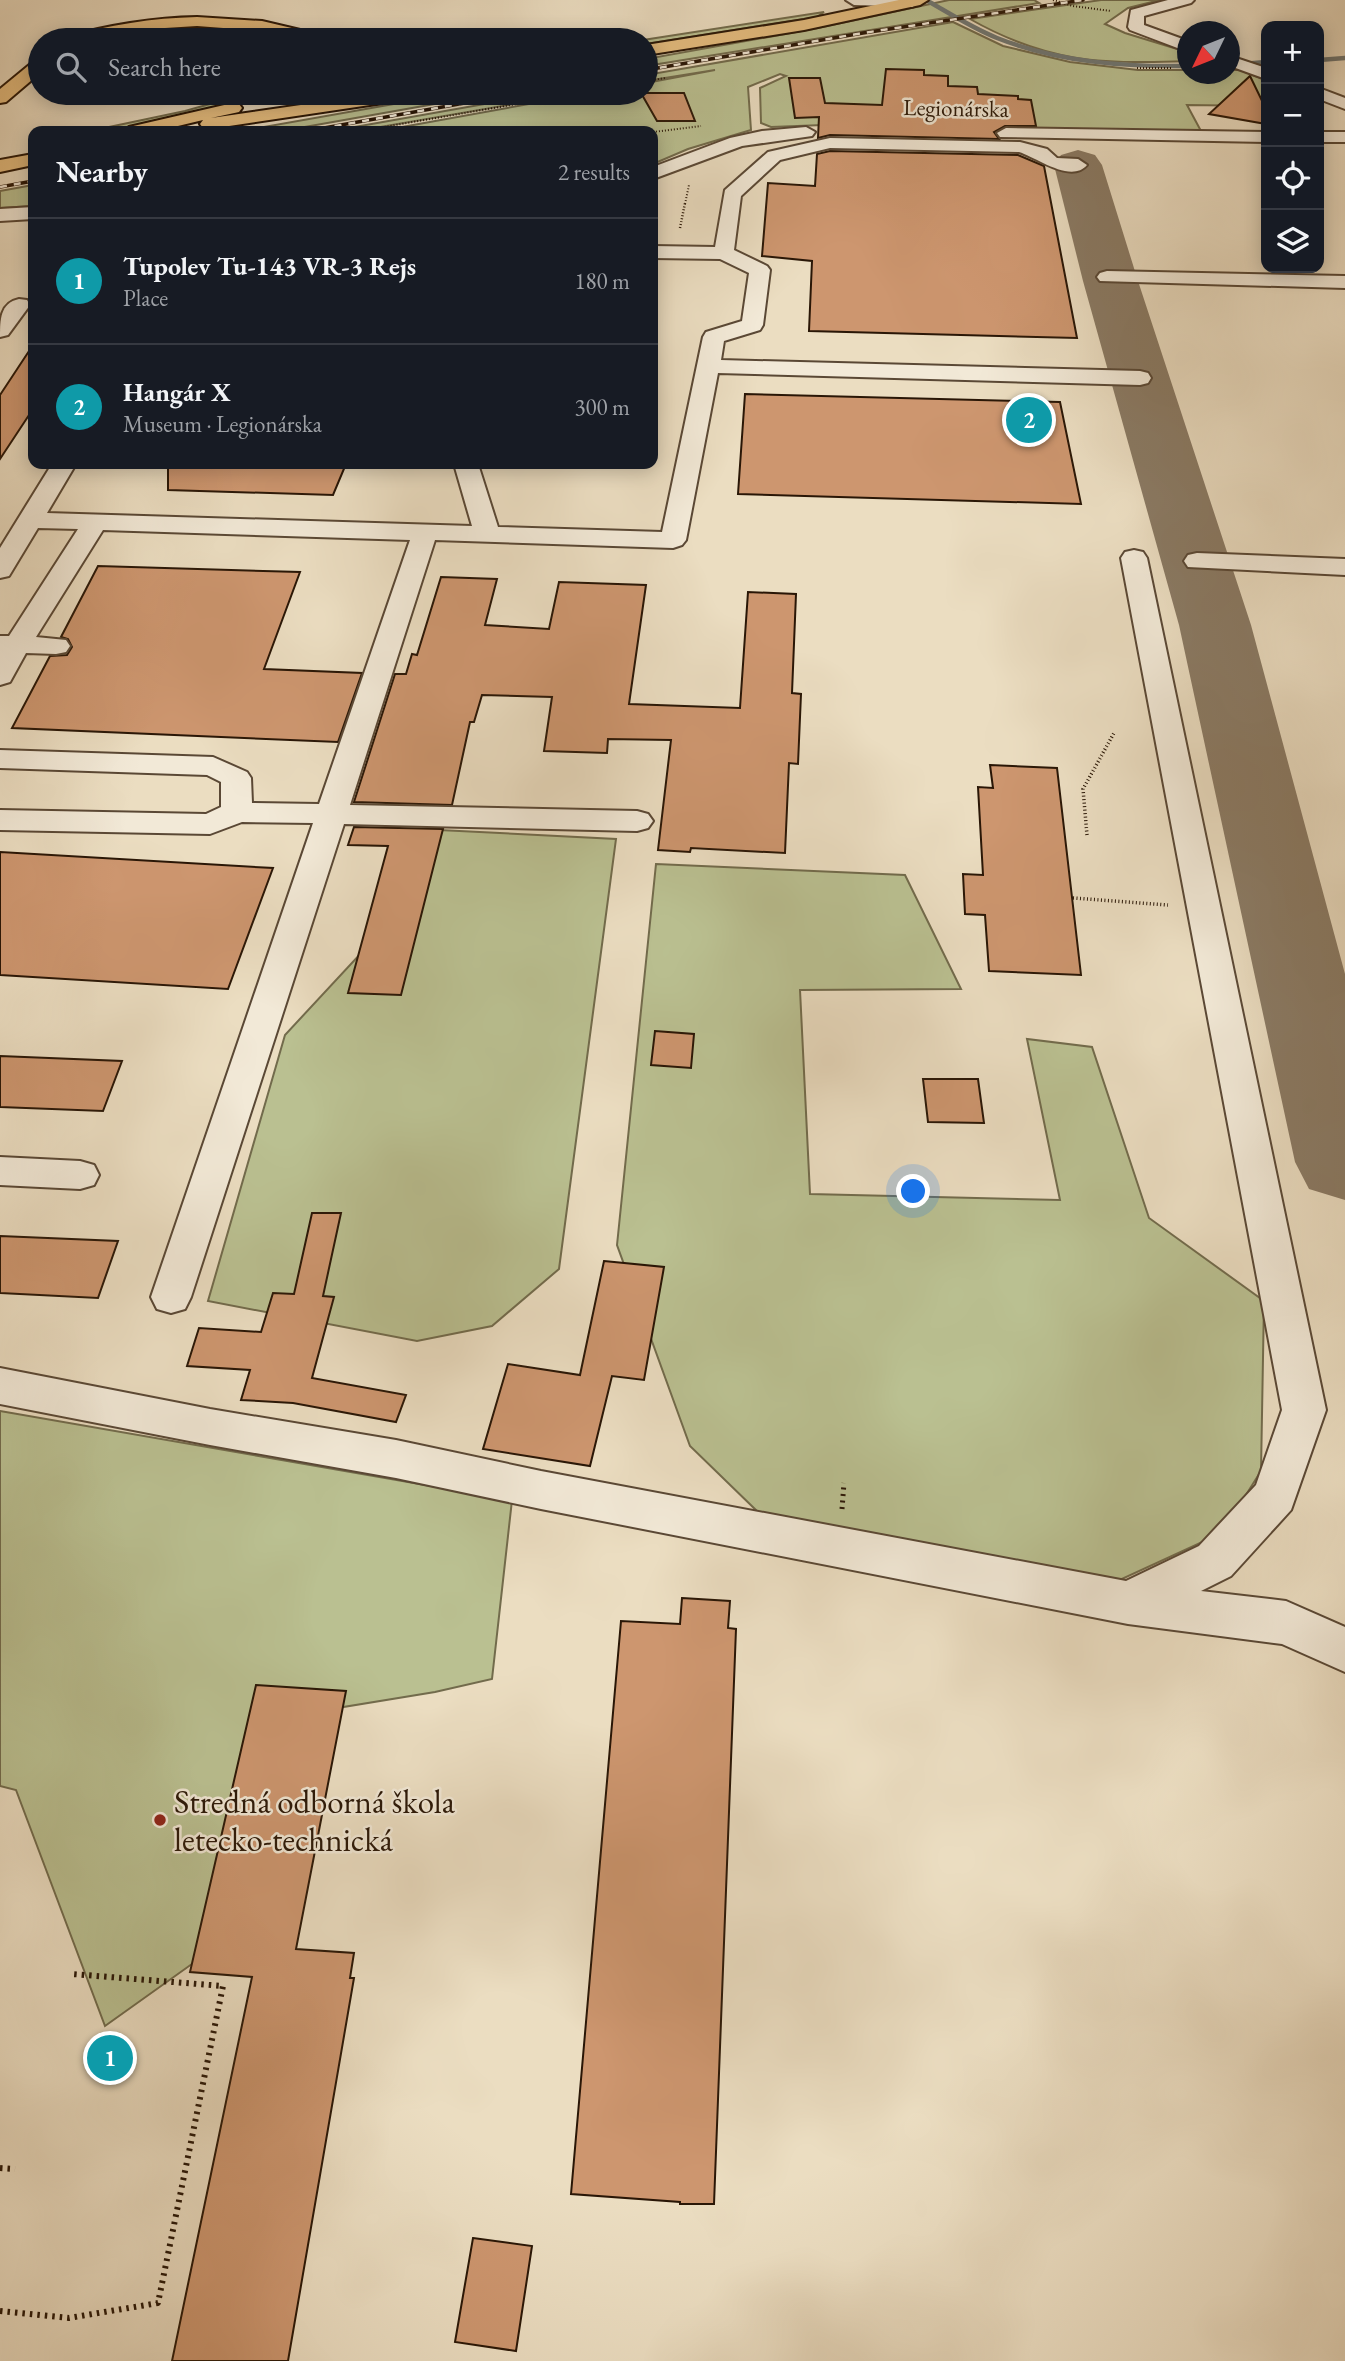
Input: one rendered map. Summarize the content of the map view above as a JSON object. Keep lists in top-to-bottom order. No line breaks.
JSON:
{"streets":{"street":["Legionárska"]},"places":["Stredná odborná škola letecko-technická"],"north":"bottom left","page":{"map_buttons":["+","−"],"search":"Search here","heading":["Nearby","2 results"],"list":[{"mark":"1","name":"Tupolev Tu-143 VR-3 Rejs","note":"Place","value":"180 m"},{"mark":"2","name":"Hangár X","note":"Museum · Legionárska","value":"300 m"}],"pins":["2","1"]}}
